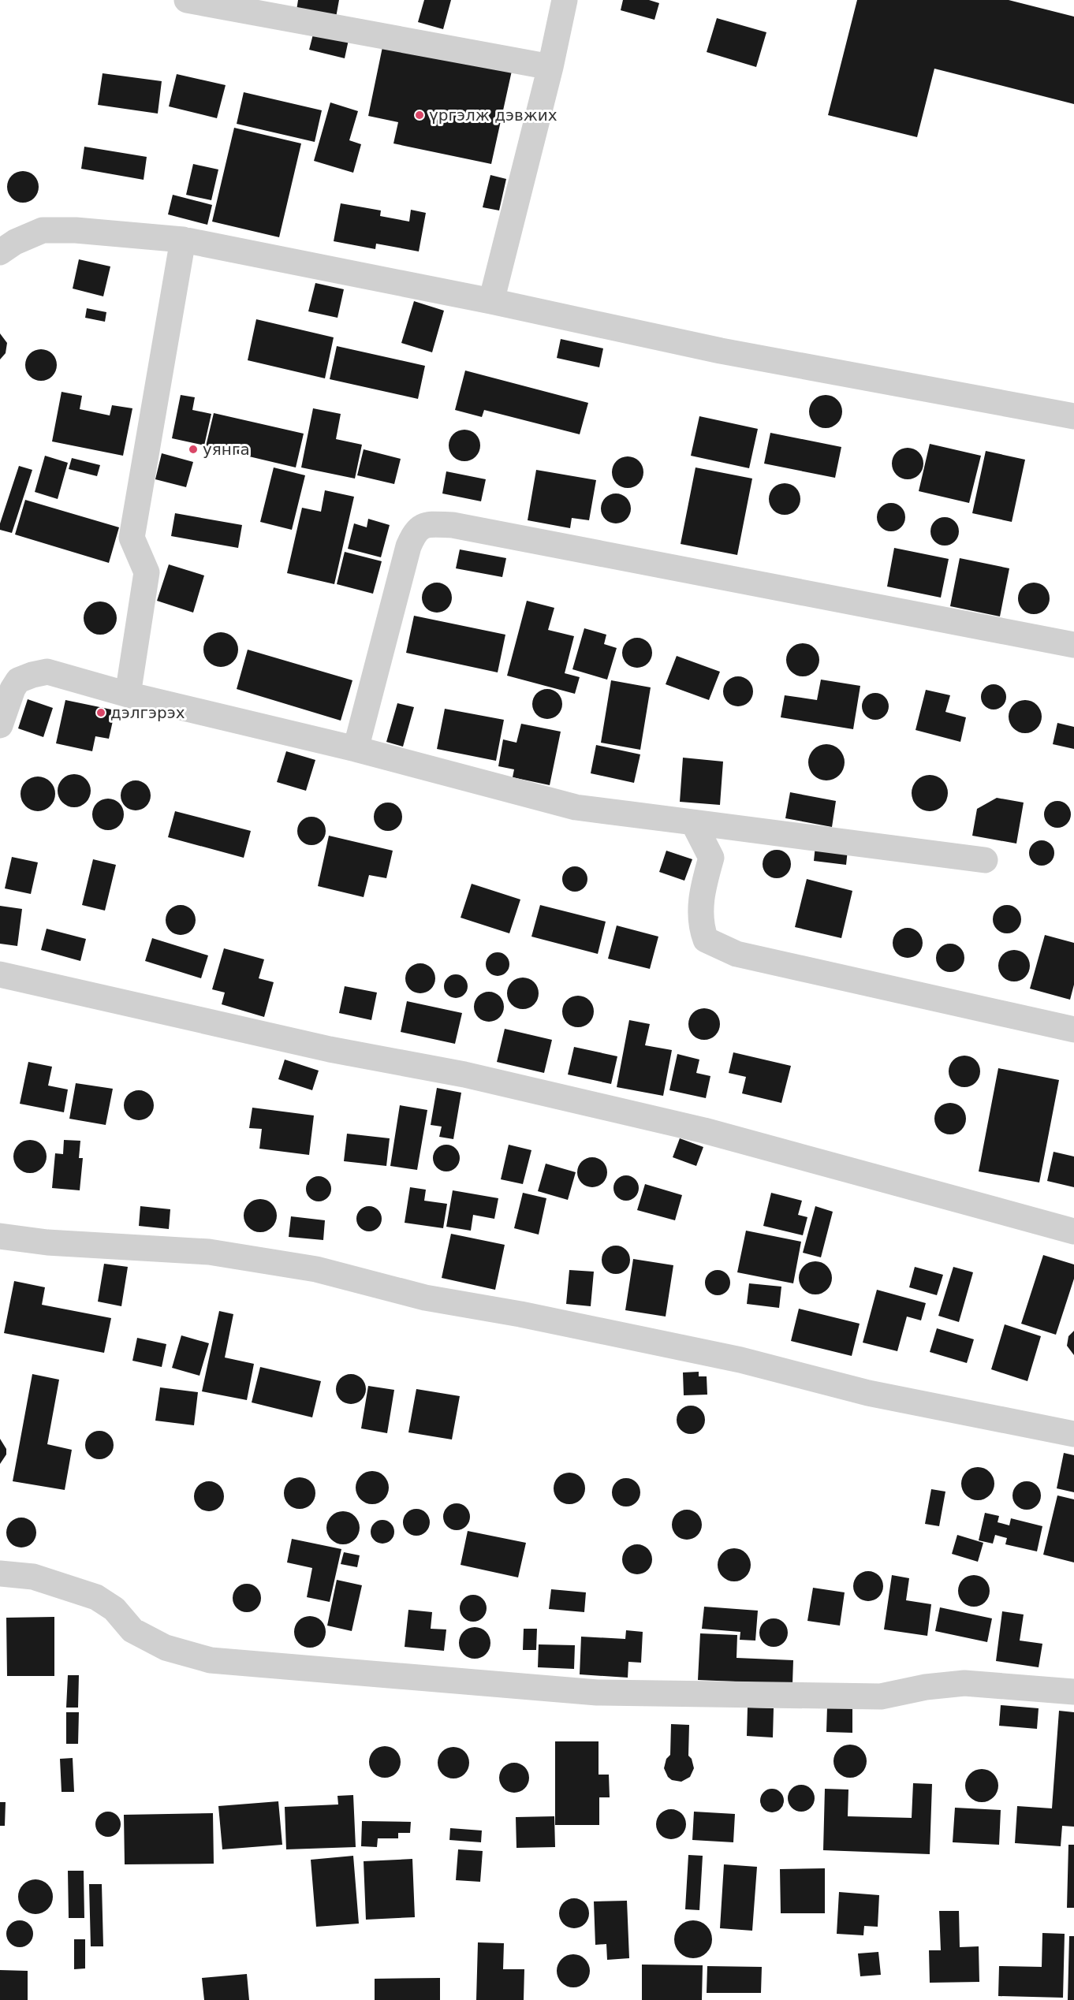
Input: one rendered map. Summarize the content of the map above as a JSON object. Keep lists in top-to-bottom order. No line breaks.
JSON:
{"places":["үргэлж дэвжих","уянга","дэлгэрэх"]}
